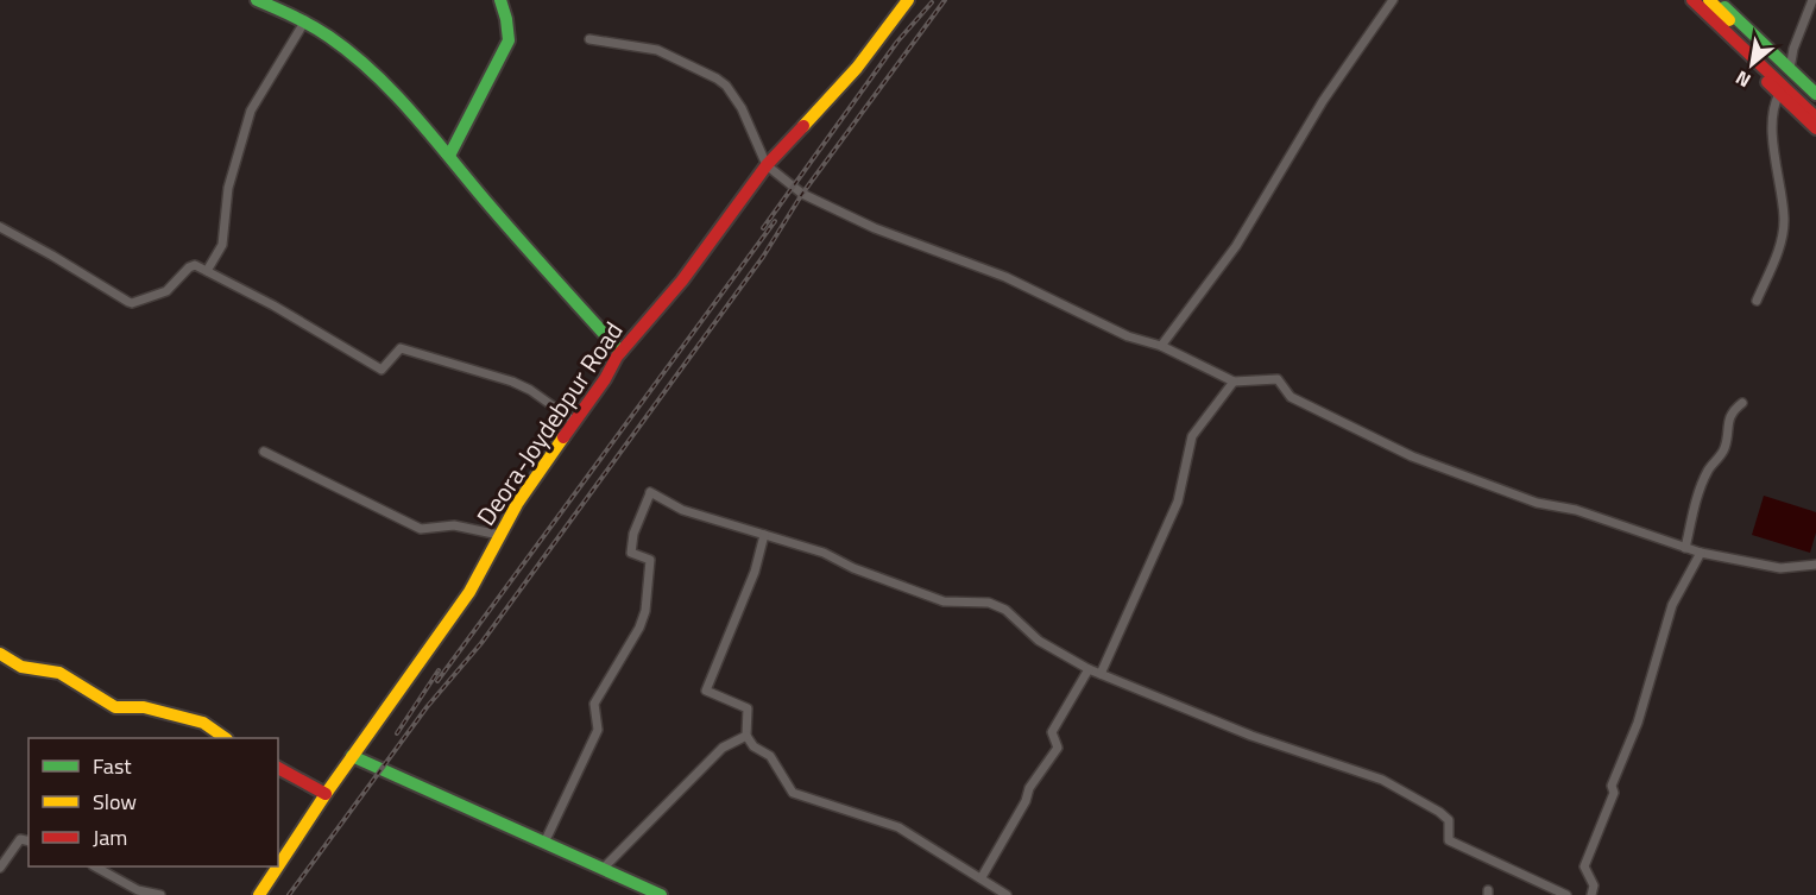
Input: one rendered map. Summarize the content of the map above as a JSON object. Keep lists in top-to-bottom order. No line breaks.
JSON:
{"streets":{"main road":["Deora-Joydebpur Road"]},"legend":["Fast","Slow","Jam"],"north":"bottom left"}
